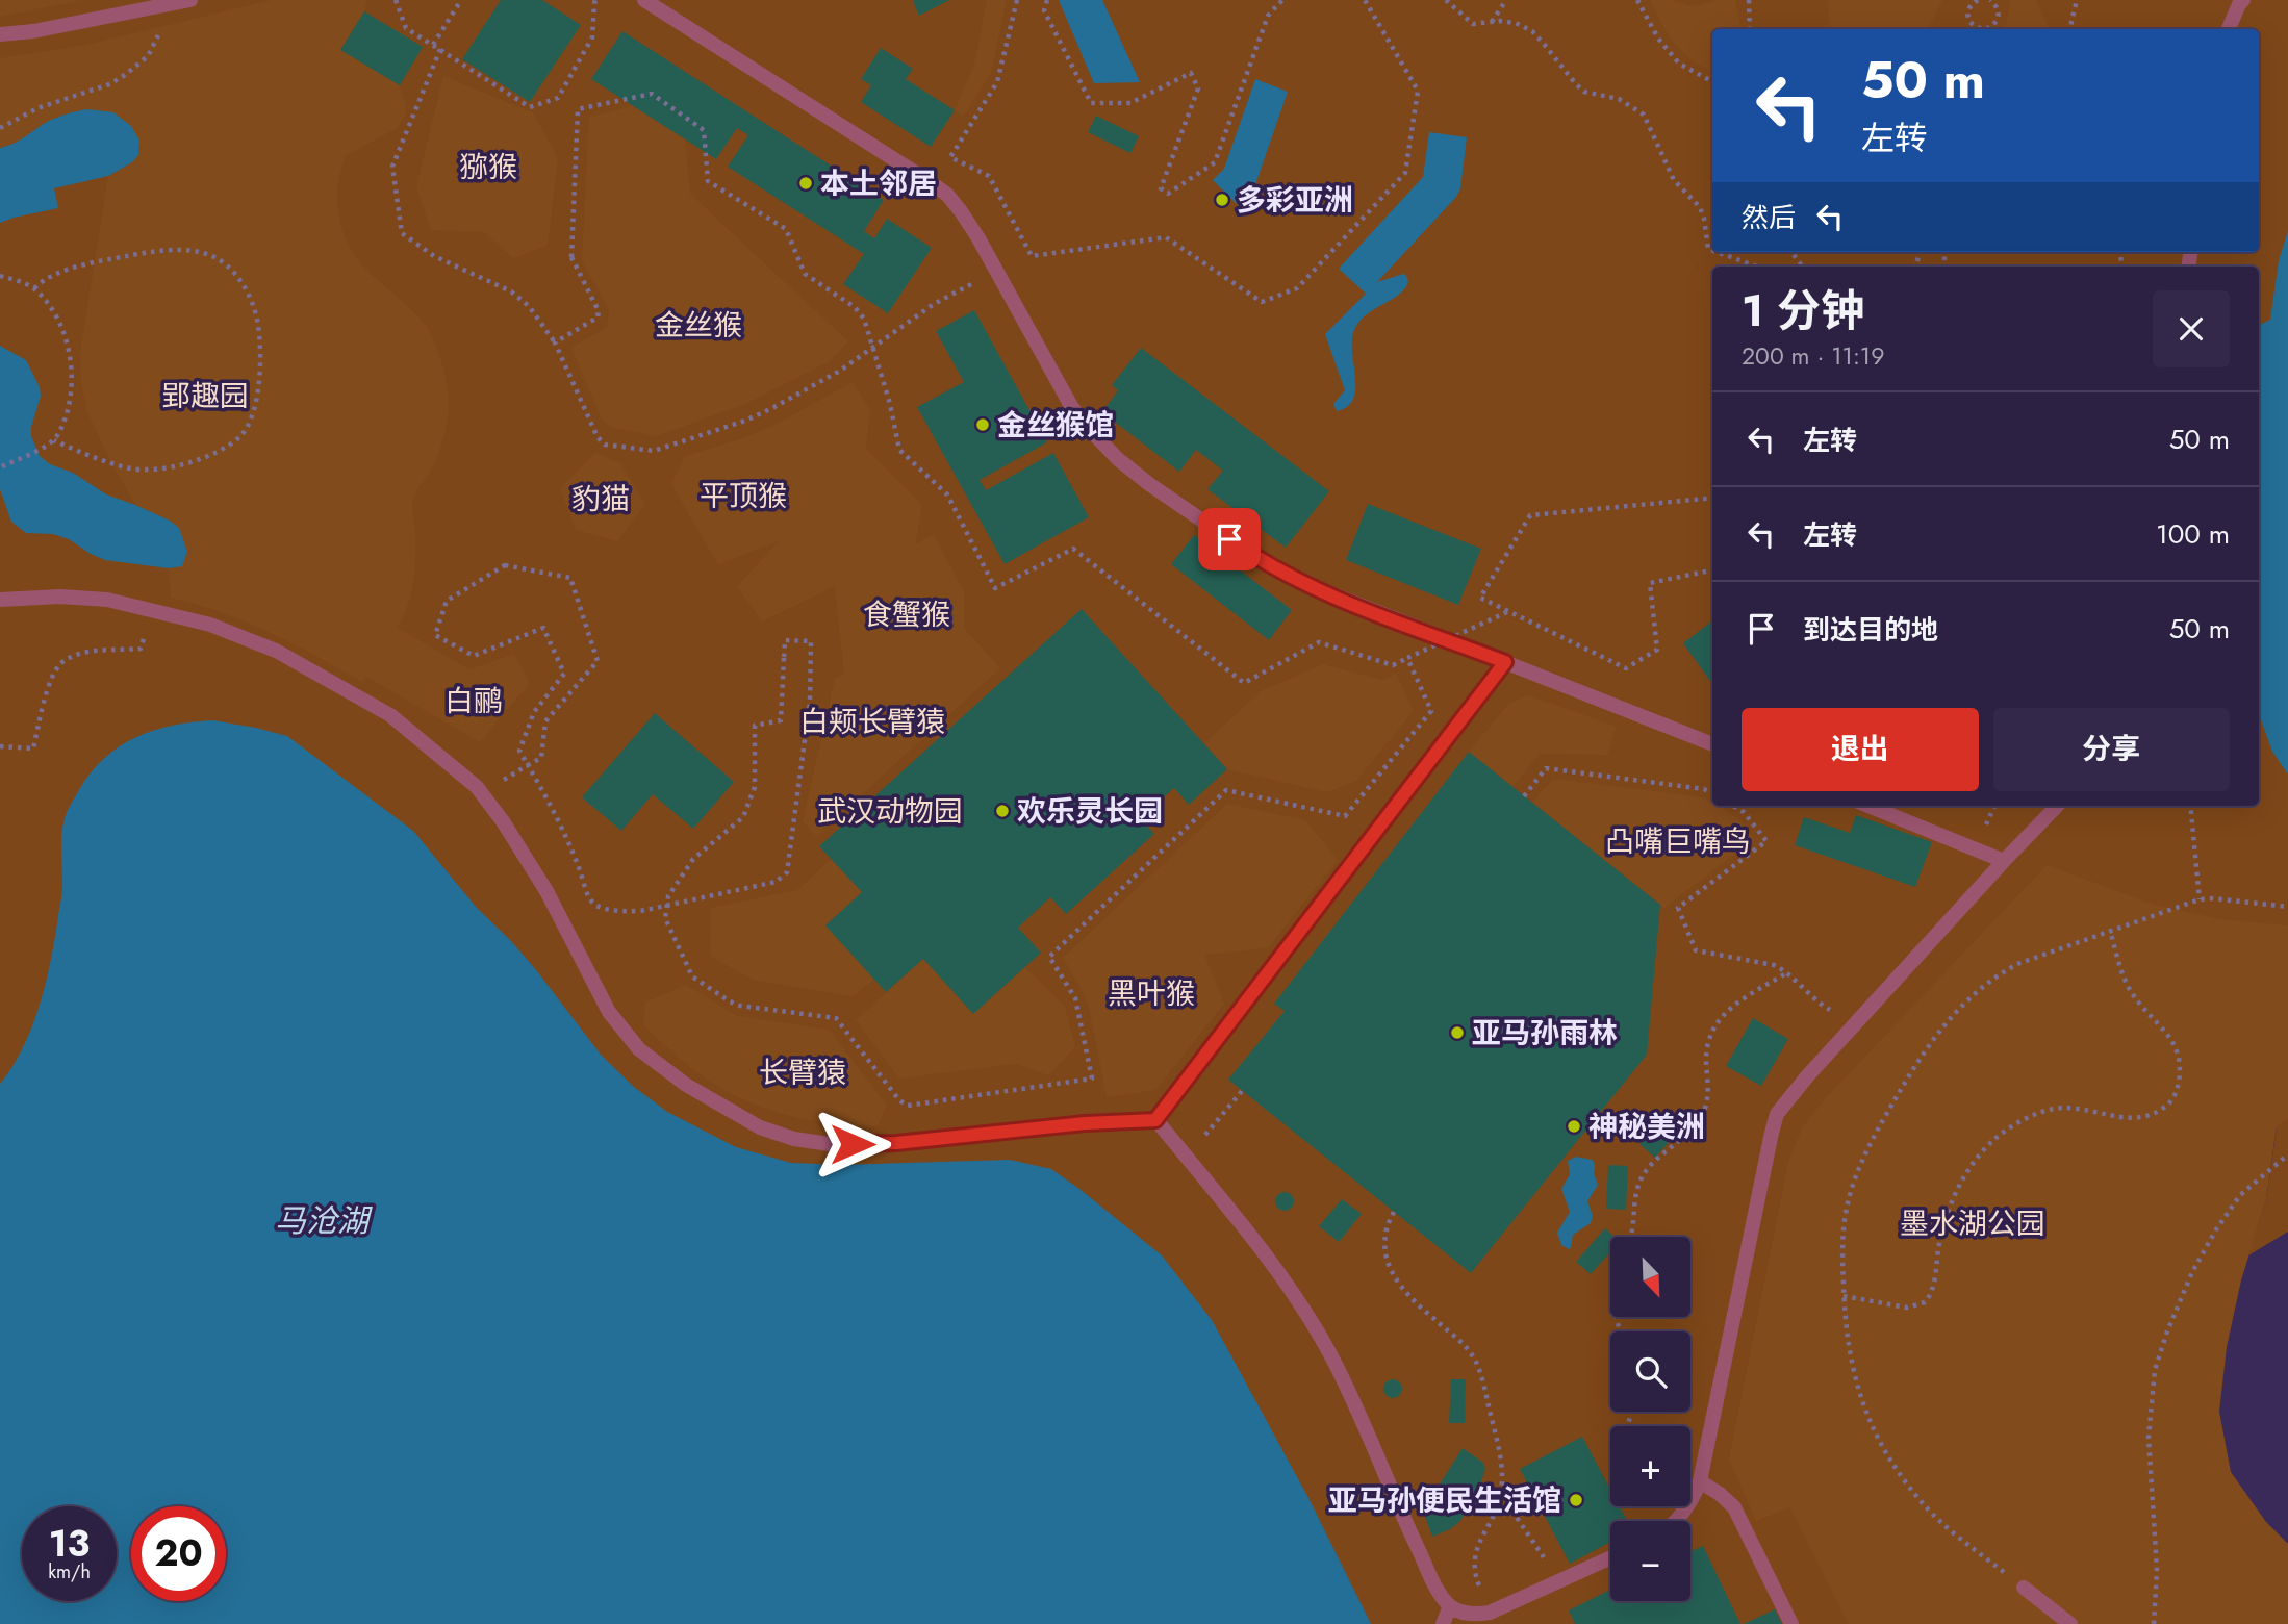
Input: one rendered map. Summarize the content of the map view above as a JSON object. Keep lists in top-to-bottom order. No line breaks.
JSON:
{"water":["马沧湖"],"parks":["猕猴","金丝猴","郢趣园","平顶猴","豹猫","食蟹猴","白鹂","白颊长臂猿","武汉动物园","凸嘴巨嘴鸟","黑叶猴","长臂猿","墨水湖公园"],"places":["本土邻居","多彩亚洲","金丝猴馆","欢乐灵长园","亚马孙雨林","神秘美洲","亚马孙便民生活馆"],"north":"bottom right","page":{"turn":["50 m","左转"],"then":"然后","heading":["1 分钟","200 m · 11:19"],"list":[{"name":"左转","value":"50 m"},{"name":"左转","value":"100 m"},{"name":"到达目的地","value":"50 m"}],"buttons":["退出","分享"],"map_buttons":["+","−"],"speed":"13 km/h","limit":"20"}}
